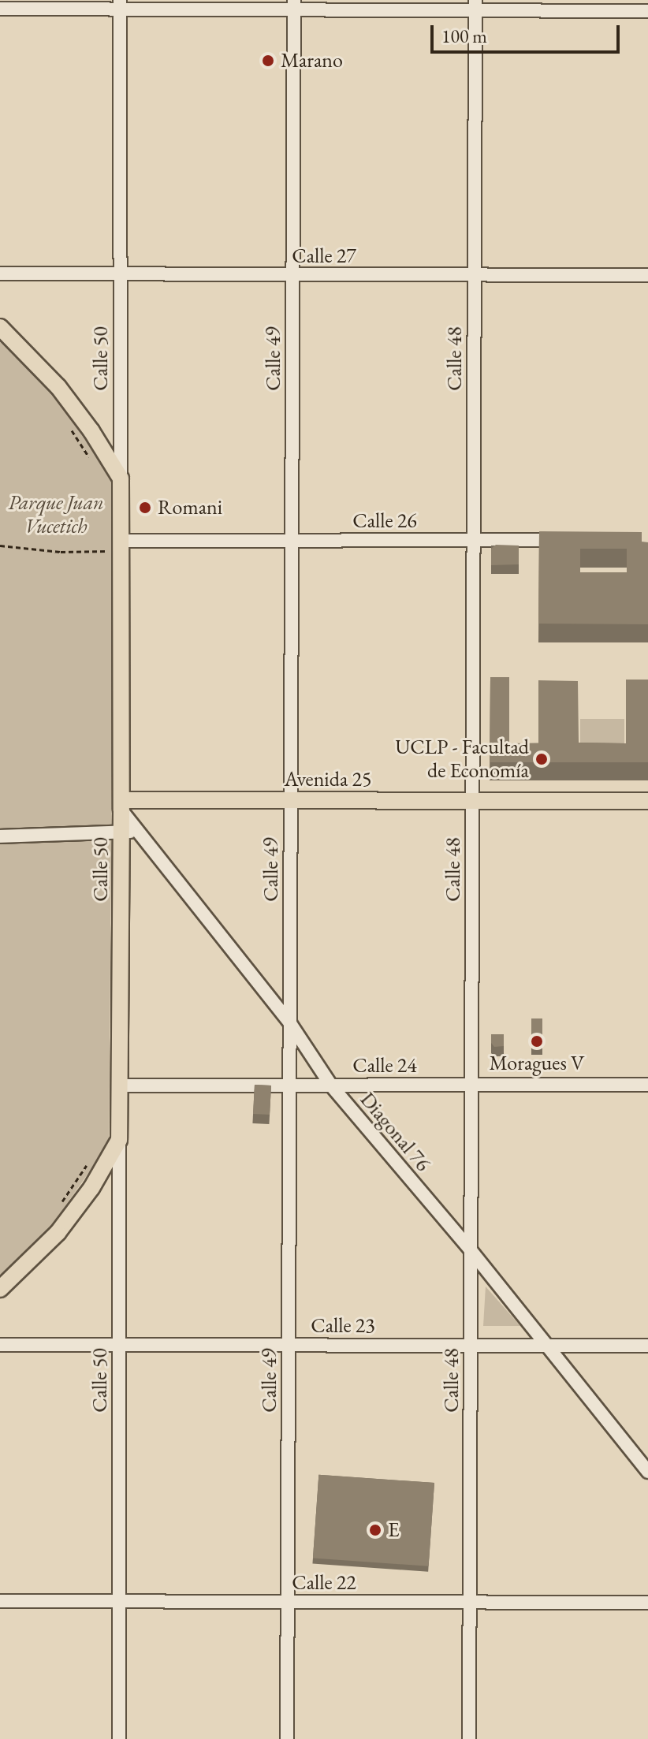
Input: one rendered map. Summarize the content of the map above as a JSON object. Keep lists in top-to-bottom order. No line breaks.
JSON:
{"streets":{"main road":["Calle 50","Avenida 25"],"street":["Calle 27","Calle 49","Calle 48","Calle 26","Calle 24","Diagonal 76","Calle 23","Calle 22"]},"crossings":[["Calle 27","Calle 50"],["Calle 27","Calle 49"],["Calle 27","Calle 48"],["Calle 50","Calle 26"],["Calle 50","Avenida 25"],["Calle 50","Calle 24"],["Calle 50","Diagonal 76"],["Calle 50","Calle 23"],["Calle 50","Calle 22"],["Calle 49","Calle 26"],["Calle 49","Avenida 25"],["Calle 49","Calle 24"],["Calle 49","Diagonal 76"],["Calle 49","Calle 23"],["Calle 49","Calle 22"],["Calle 48","Calle 26"],["Calle 48","Avenida 25"],["Calle 48","Calle 24"],["Calle 48","Diagonal 76"],["Calle 48","Calle 23"],["Calle 48","Calle 22"],["Calle 24","Diagonal 76"],["Diagonal 76","Calle 23"]],"parks":["Parque Juan Vucetich"],"places":["Marano","Romani","UCLP - Facultad de Economía","Moragues V","E"],"scale_bar":"100 m"}
